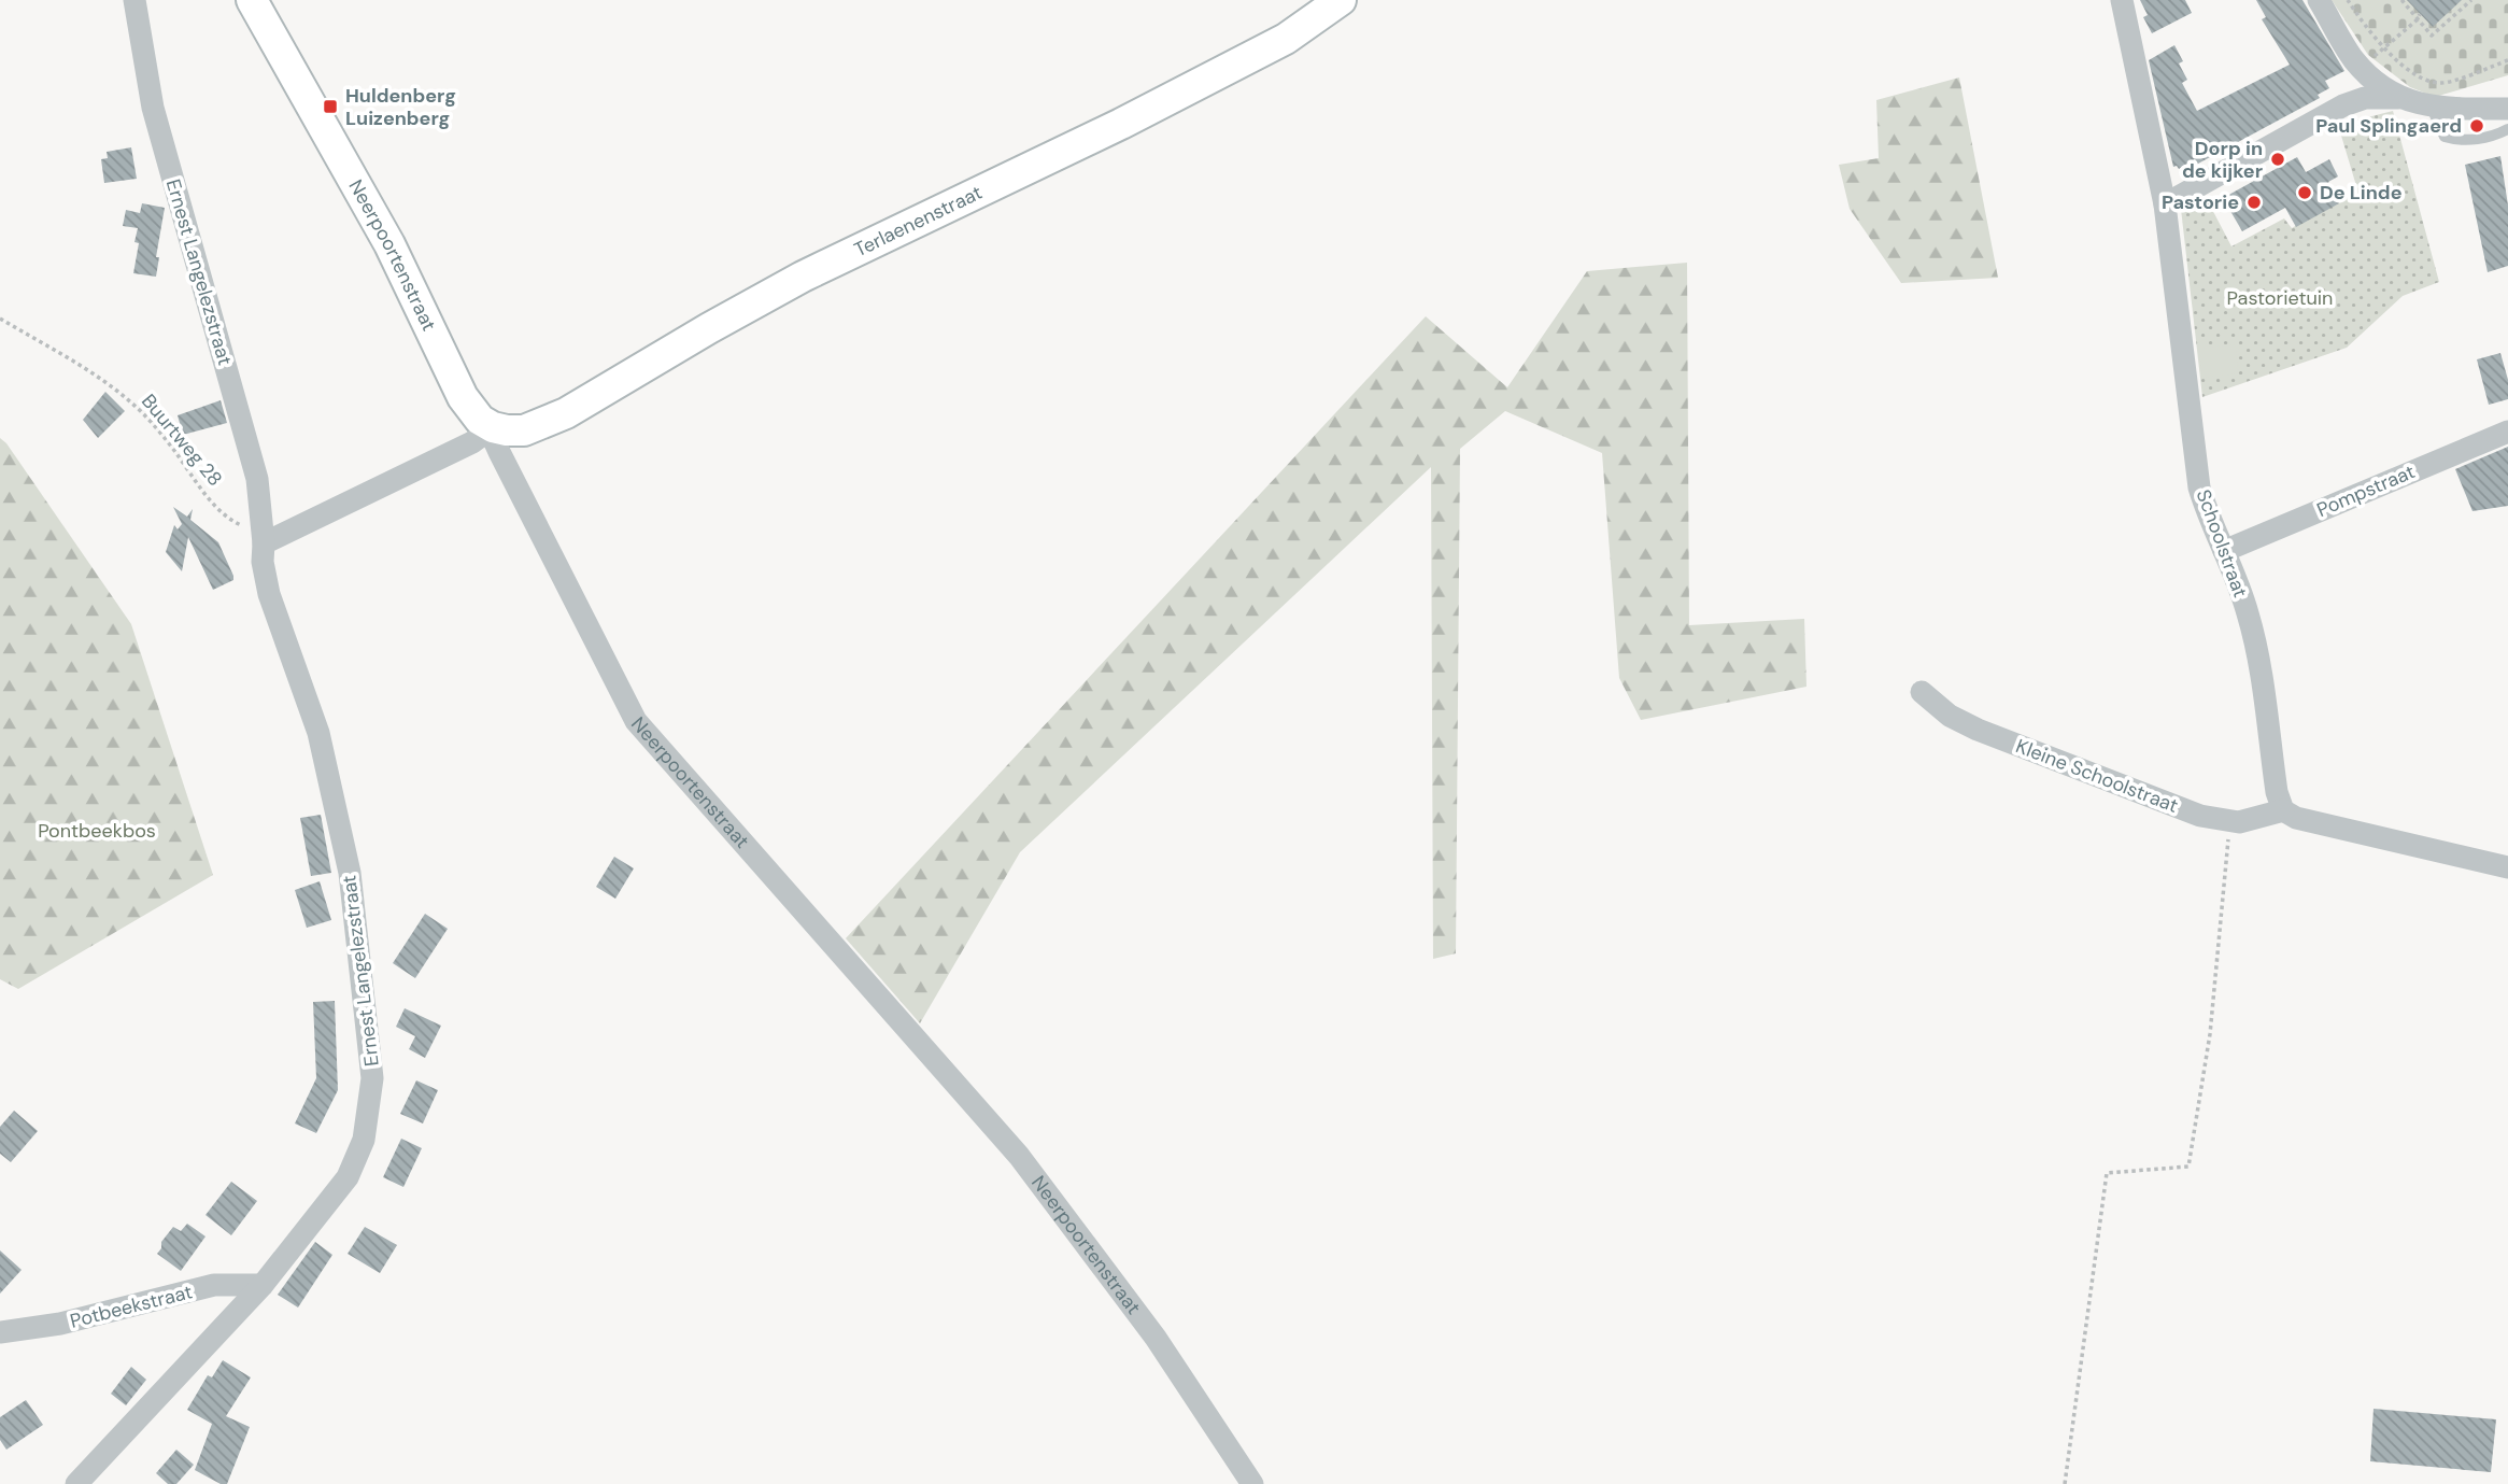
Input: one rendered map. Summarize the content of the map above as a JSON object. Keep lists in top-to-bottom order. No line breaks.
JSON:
{"streets":{"street":["Terlaenenstraat","Neerpoortenstraat","Ernest Langelezstraat","Pompstraat","Schoolstraat","Kleine Schoolstraat","Potbeekstraat"],"path":["Buurtweg 28"]},"crossings":[["Terlaenenstraat","Neerpoortenstraat"],["Ernest Langelezstraat","Buurtweg 28"],["Ernest Langelezstraat","Potbeekstraat"],["Pompstraat","Schoolstraat"],["Schoolstraat","Kleine Schoolstraat"]],"parks":["Pastorietuin","Pontbeekbos"],"places":{"transit":["Huldenberg Luizenberg"],"other":["Paul Splingaerd","Dorp in de kijker","De Linde","Pastorie"]}}
